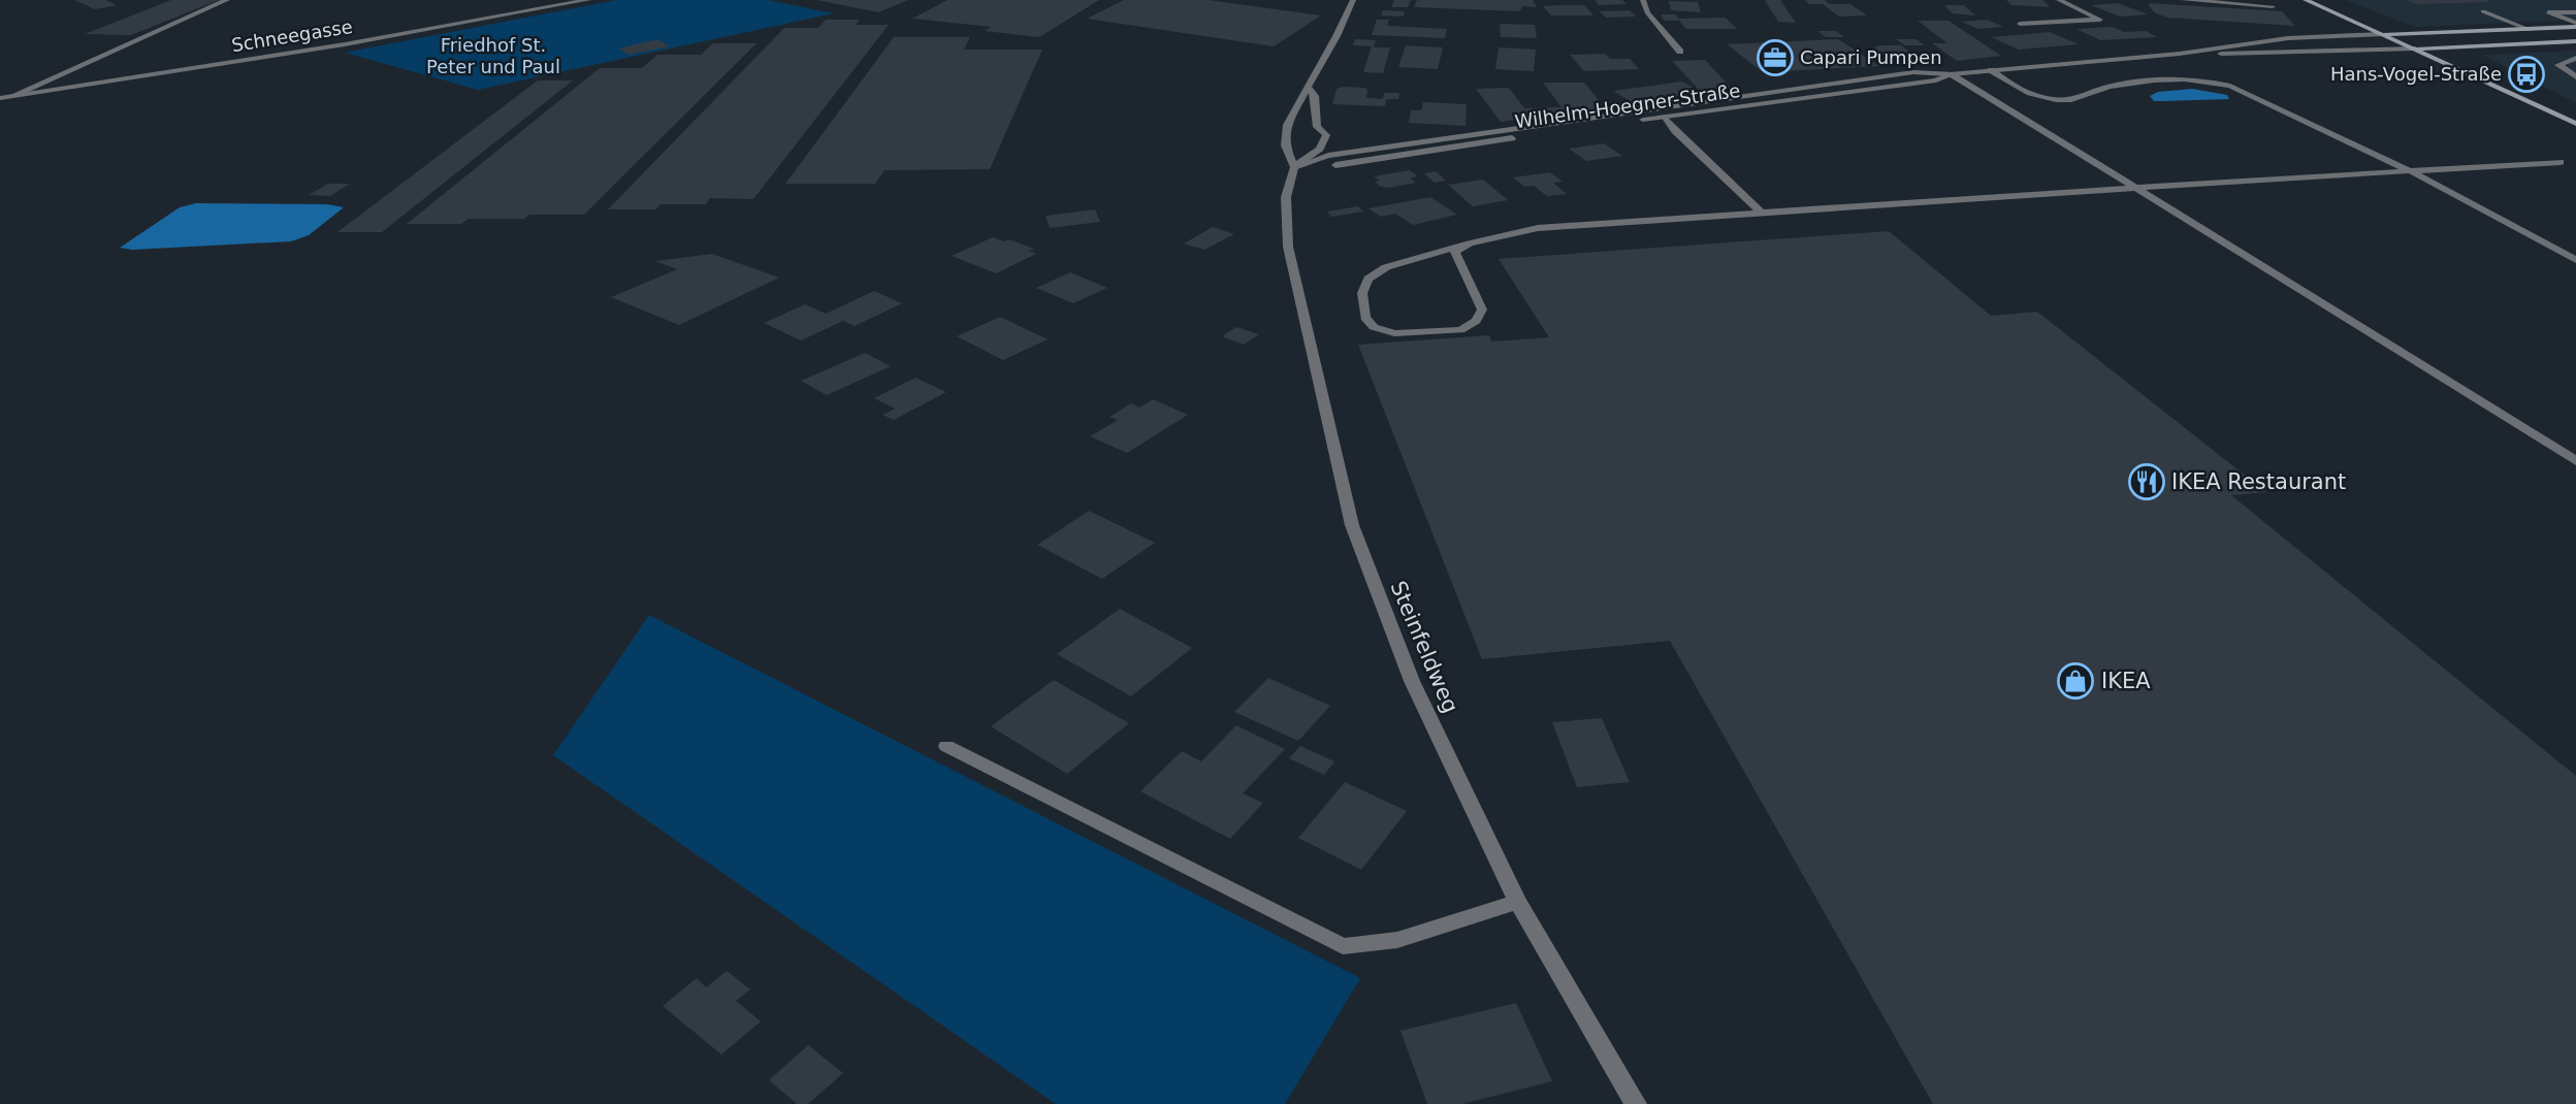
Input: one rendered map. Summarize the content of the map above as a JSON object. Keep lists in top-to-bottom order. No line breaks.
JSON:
{"streets":{"street":["Schneegasse","Wilhelm-Hoegner-Straße","Steinfeldweg"]},"crossings":[["Wilhelm-Hoegner-Straße","Steinfeldweg"]],"parks":["Friedhof St. Peter und Paul"],"places":{"office":["Capari Pumpen"],"bus stop":["Hans-Vogel-Straße"],"restaurant":["IKEA Restaurant"],"shop":["IKEA"]}}
